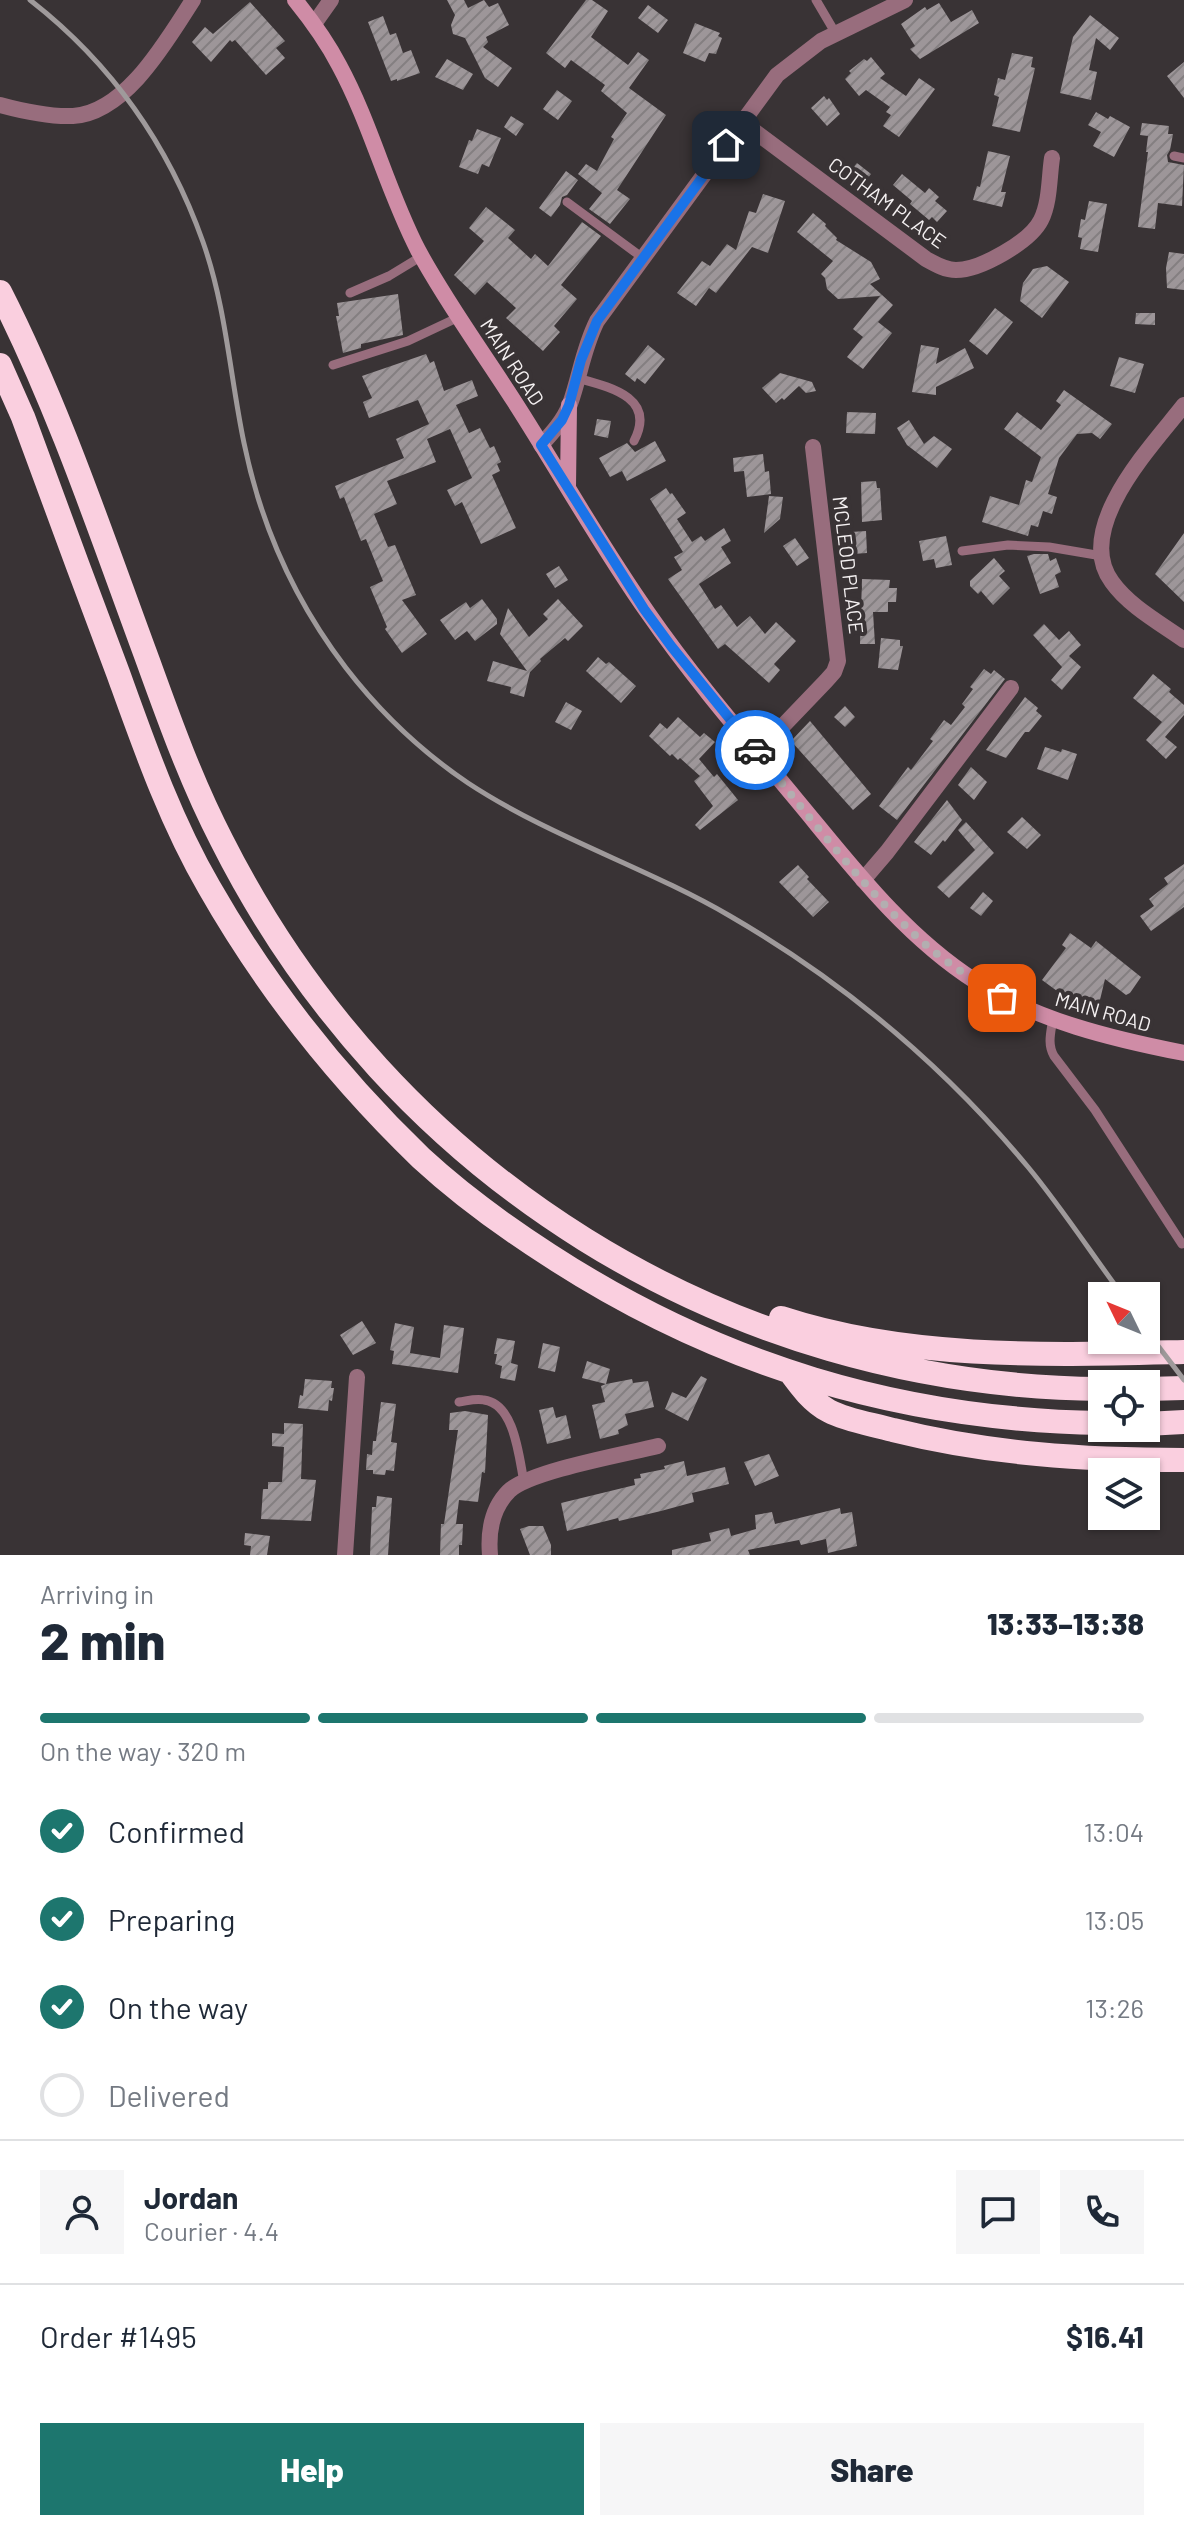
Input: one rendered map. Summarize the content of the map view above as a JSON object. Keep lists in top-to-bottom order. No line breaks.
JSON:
{"streets":{"main road":["MAIN ROAD"],"street":["COTHAM PLACE","MCLEOD PLACE"]},"crossings":[["MAIN ROAD","MCLEOD PLACE"]],"north":"top left","page":{"heading":["2 min","Arriving in","13:33–13:38"],"panel":["Jordan","Courier · 4.4","Order #1495","$16.41"],"bar":"On the way · 320 m","list":[["Confirmed","13:04"],["Preparing","13:05"],["On the way","13:26"],"Delivered"],"buttons":["Help","Share"]}}
